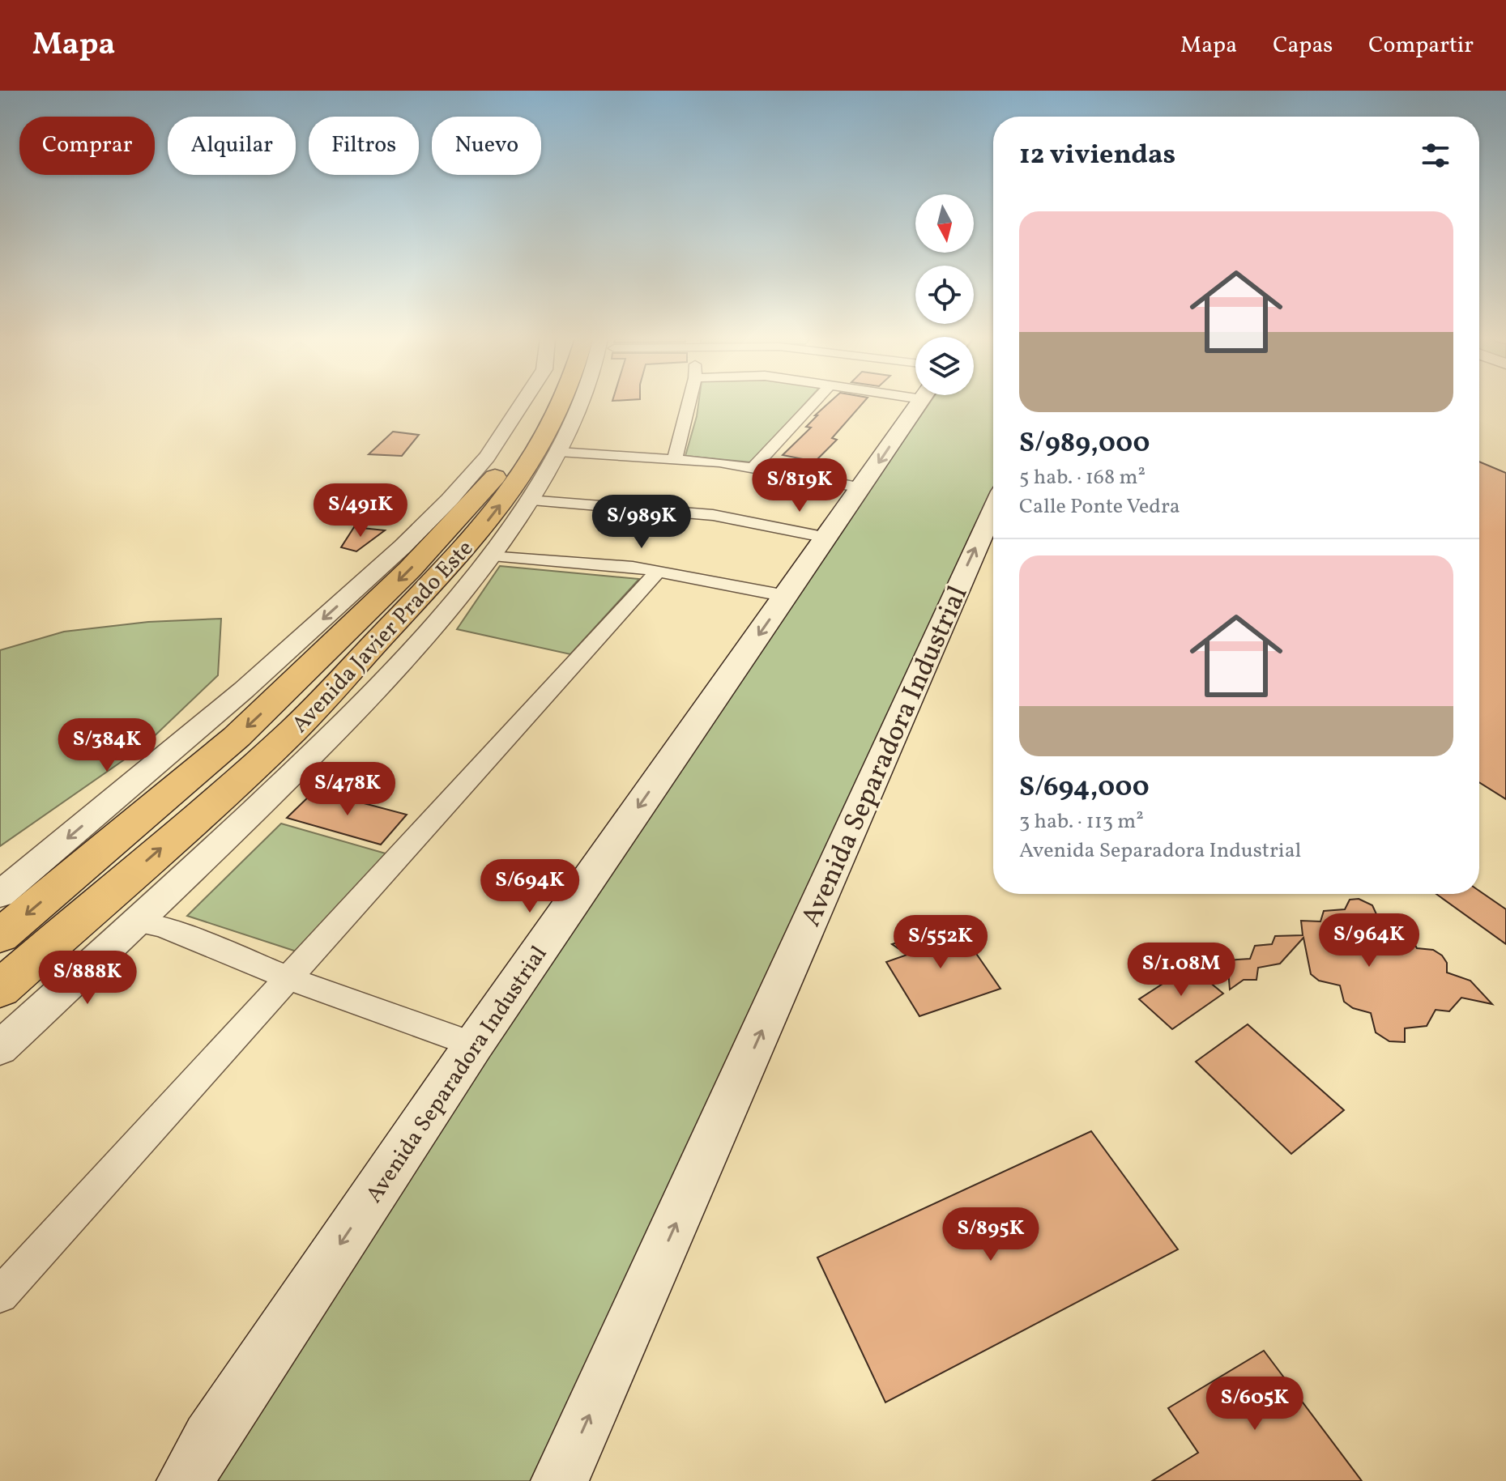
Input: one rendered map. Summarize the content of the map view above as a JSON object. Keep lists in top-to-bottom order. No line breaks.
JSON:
{"streets":{"main road":["Avenida Javier Prado Este","Avenida Separadora Industrial"]},"north":"bottom","page":{"header":"Mapa","nav":["Mapa","Capas","Compartir"],"chip":["Comprar","Alquilar","Filtros","Nuevo"],"heading":"12 viviendas","list":[{"name":"S/989,000","note":"5 hab. · 168 m² · Calle Ponte Vedra"},{"name":"S/694,000","note":"3 hab. · 113 m² · Avenida Separadora Industrial"}],"price":["S/819K","S/491K","S/989K","S/384K","S/478K","S/694K","S/964K","S/552K","S/1.08M","S/888K","S/895K","S/605K"]}}
